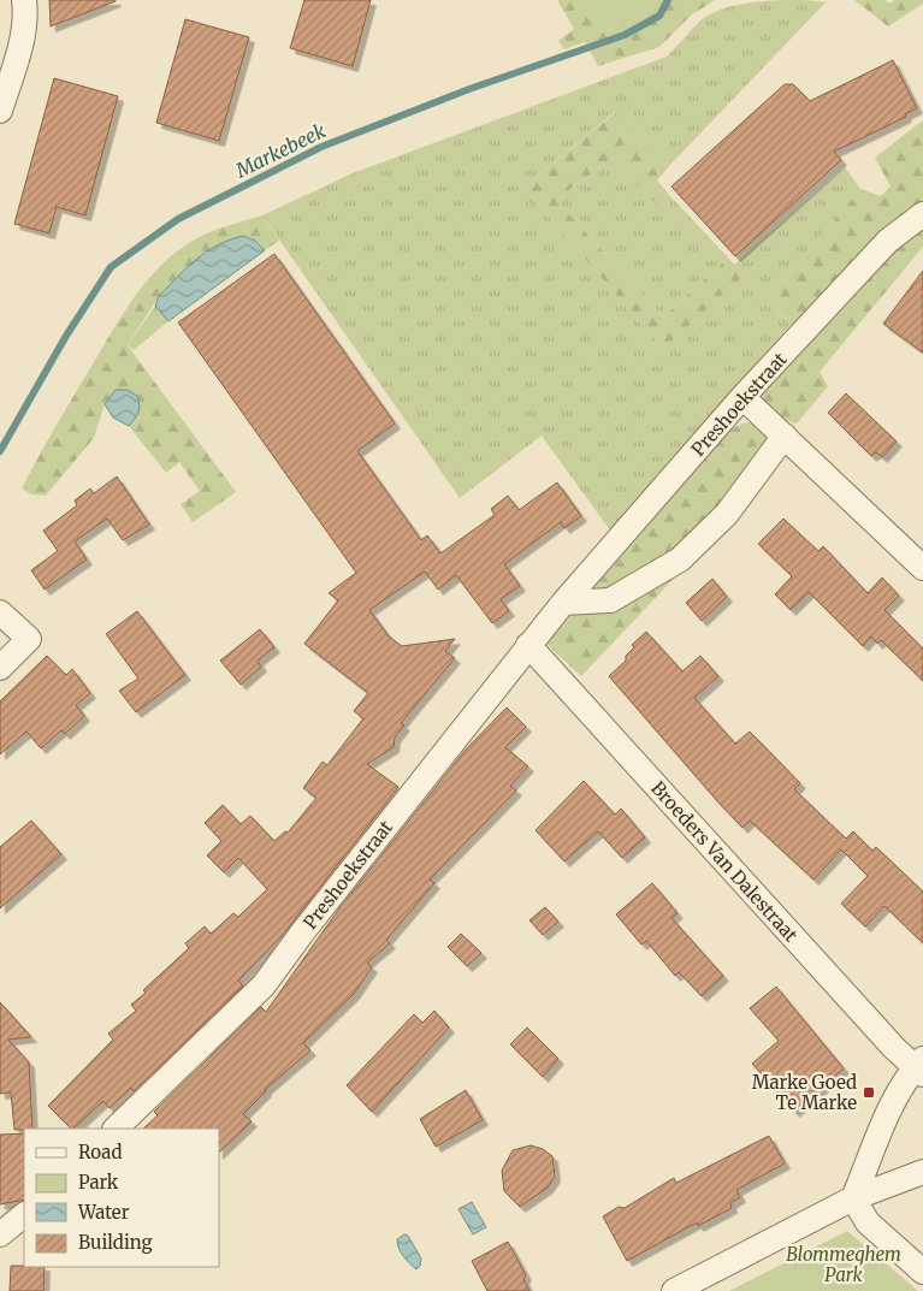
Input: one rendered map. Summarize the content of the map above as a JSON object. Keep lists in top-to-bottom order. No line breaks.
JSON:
{"streets":{"street":["Preshoekstraat","Broeders Van Dalestraat"]},"crossings":[["Preshoekstraat","Broeders Van Dalestraat"]],"water":["Markebeek"],"parks":["Blommeghem Park"],"places":{"transit":["Marke Goed Te Marke"]},"legend":["Road","Park","Water","Building"]}
